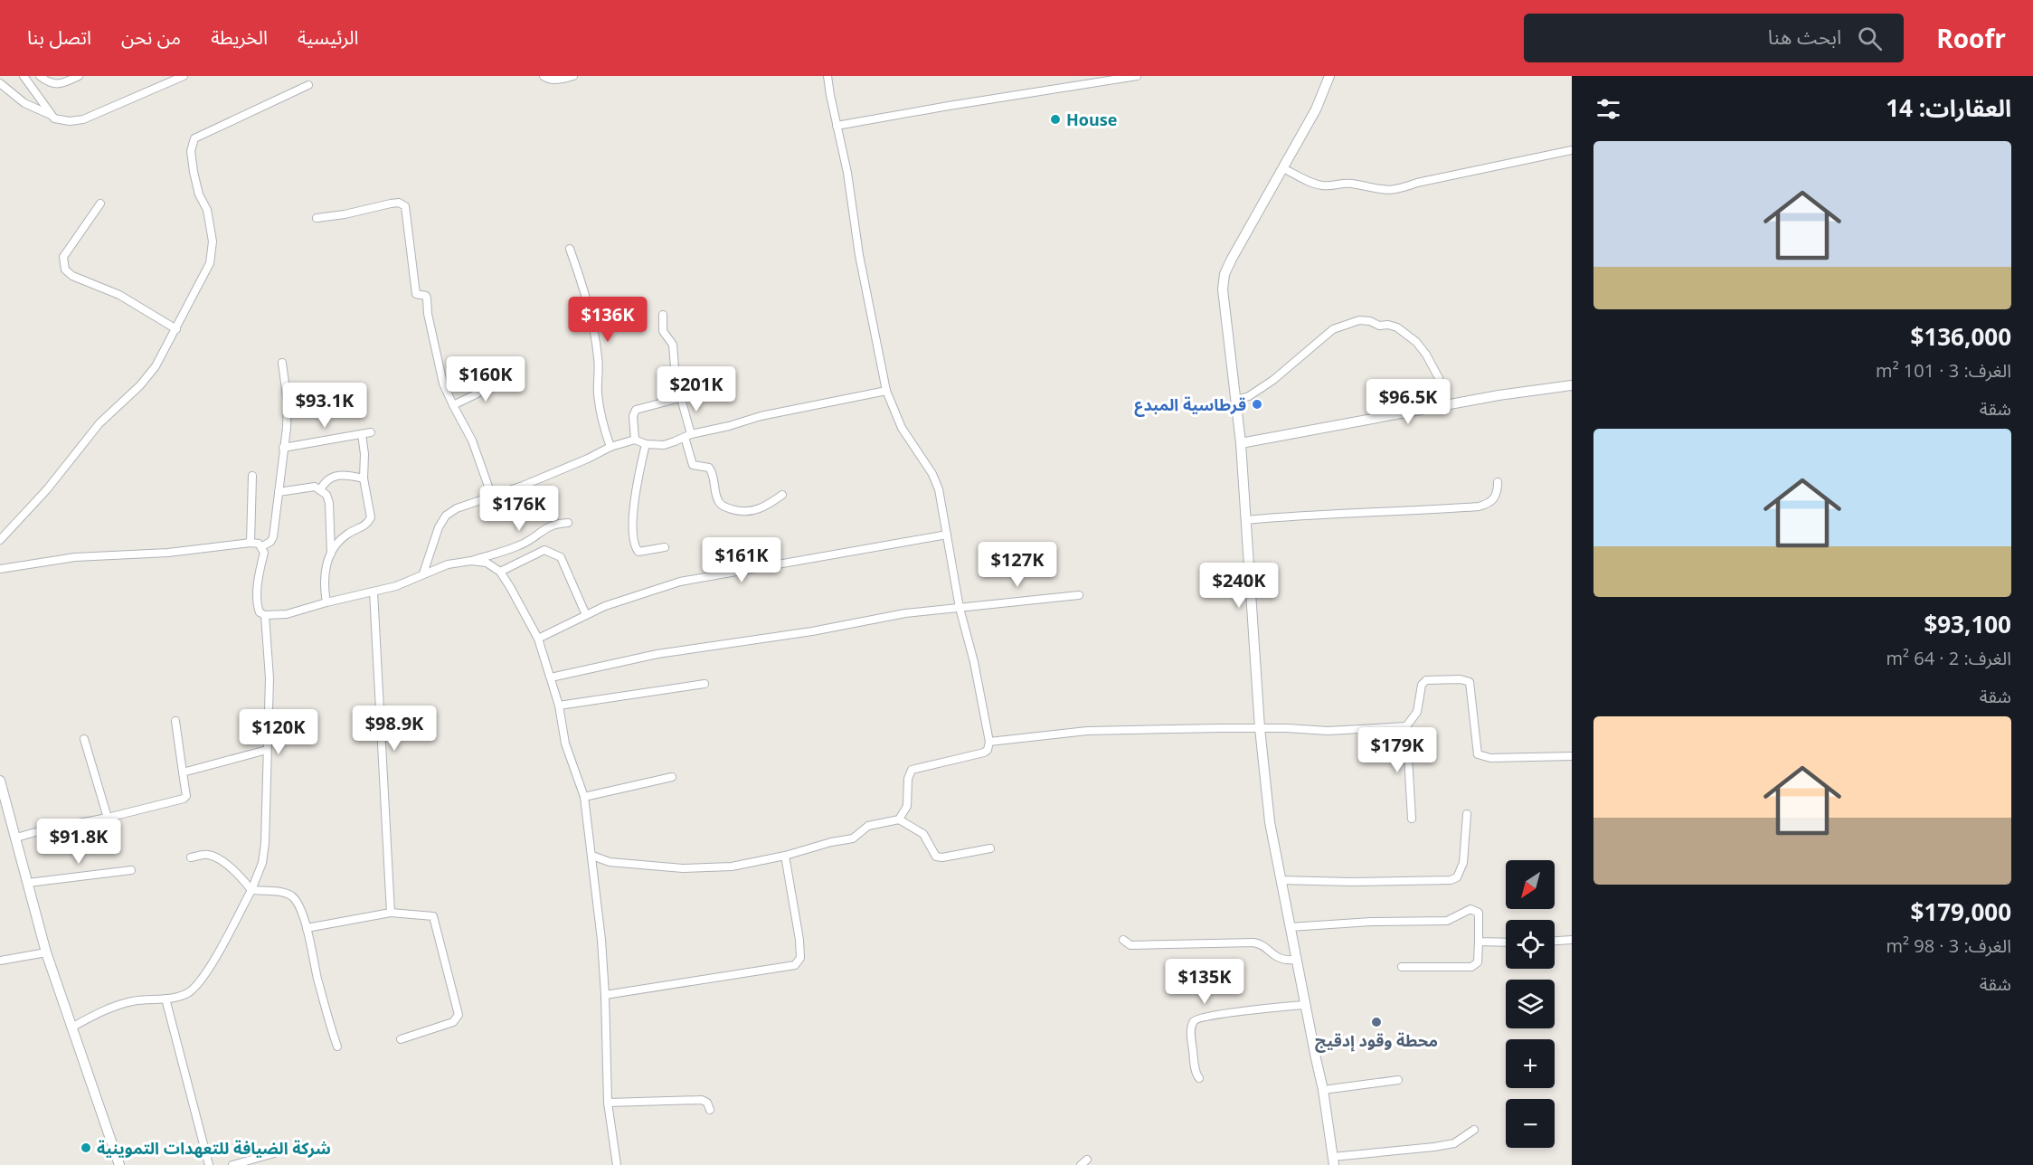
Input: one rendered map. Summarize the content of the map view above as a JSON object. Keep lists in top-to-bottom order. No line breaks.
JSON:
{"places":["House","قرطاسية المبدع","محطة وقود إدقيج","شركة الضيافة للتعهدات التموينية"],"north":"bottom left","page":{"header":"Roofr","search":"ابحث هنا","nav":["الرئيسية","الخريطة","من نحن","اتصل بنا"],"heading":"العقارات: 14","list":[{"name":"$136,000","note":"الغرف: 3 · 101 m² · شقة"},{"name":"$93,100","note":"الغرف: 2 · 64 m² · شقة"},{"name":"$179,000","note":"الغرف: 3 · 98 m² · شقة"}],"price":["$136K","$160K","$201K","$96.5K","$93.1K","$176K","$161K","$127K","$240K","$98.9K","$120K","$179K","$91.8K","$135K"],"map_buttons":["+","−"]}}
